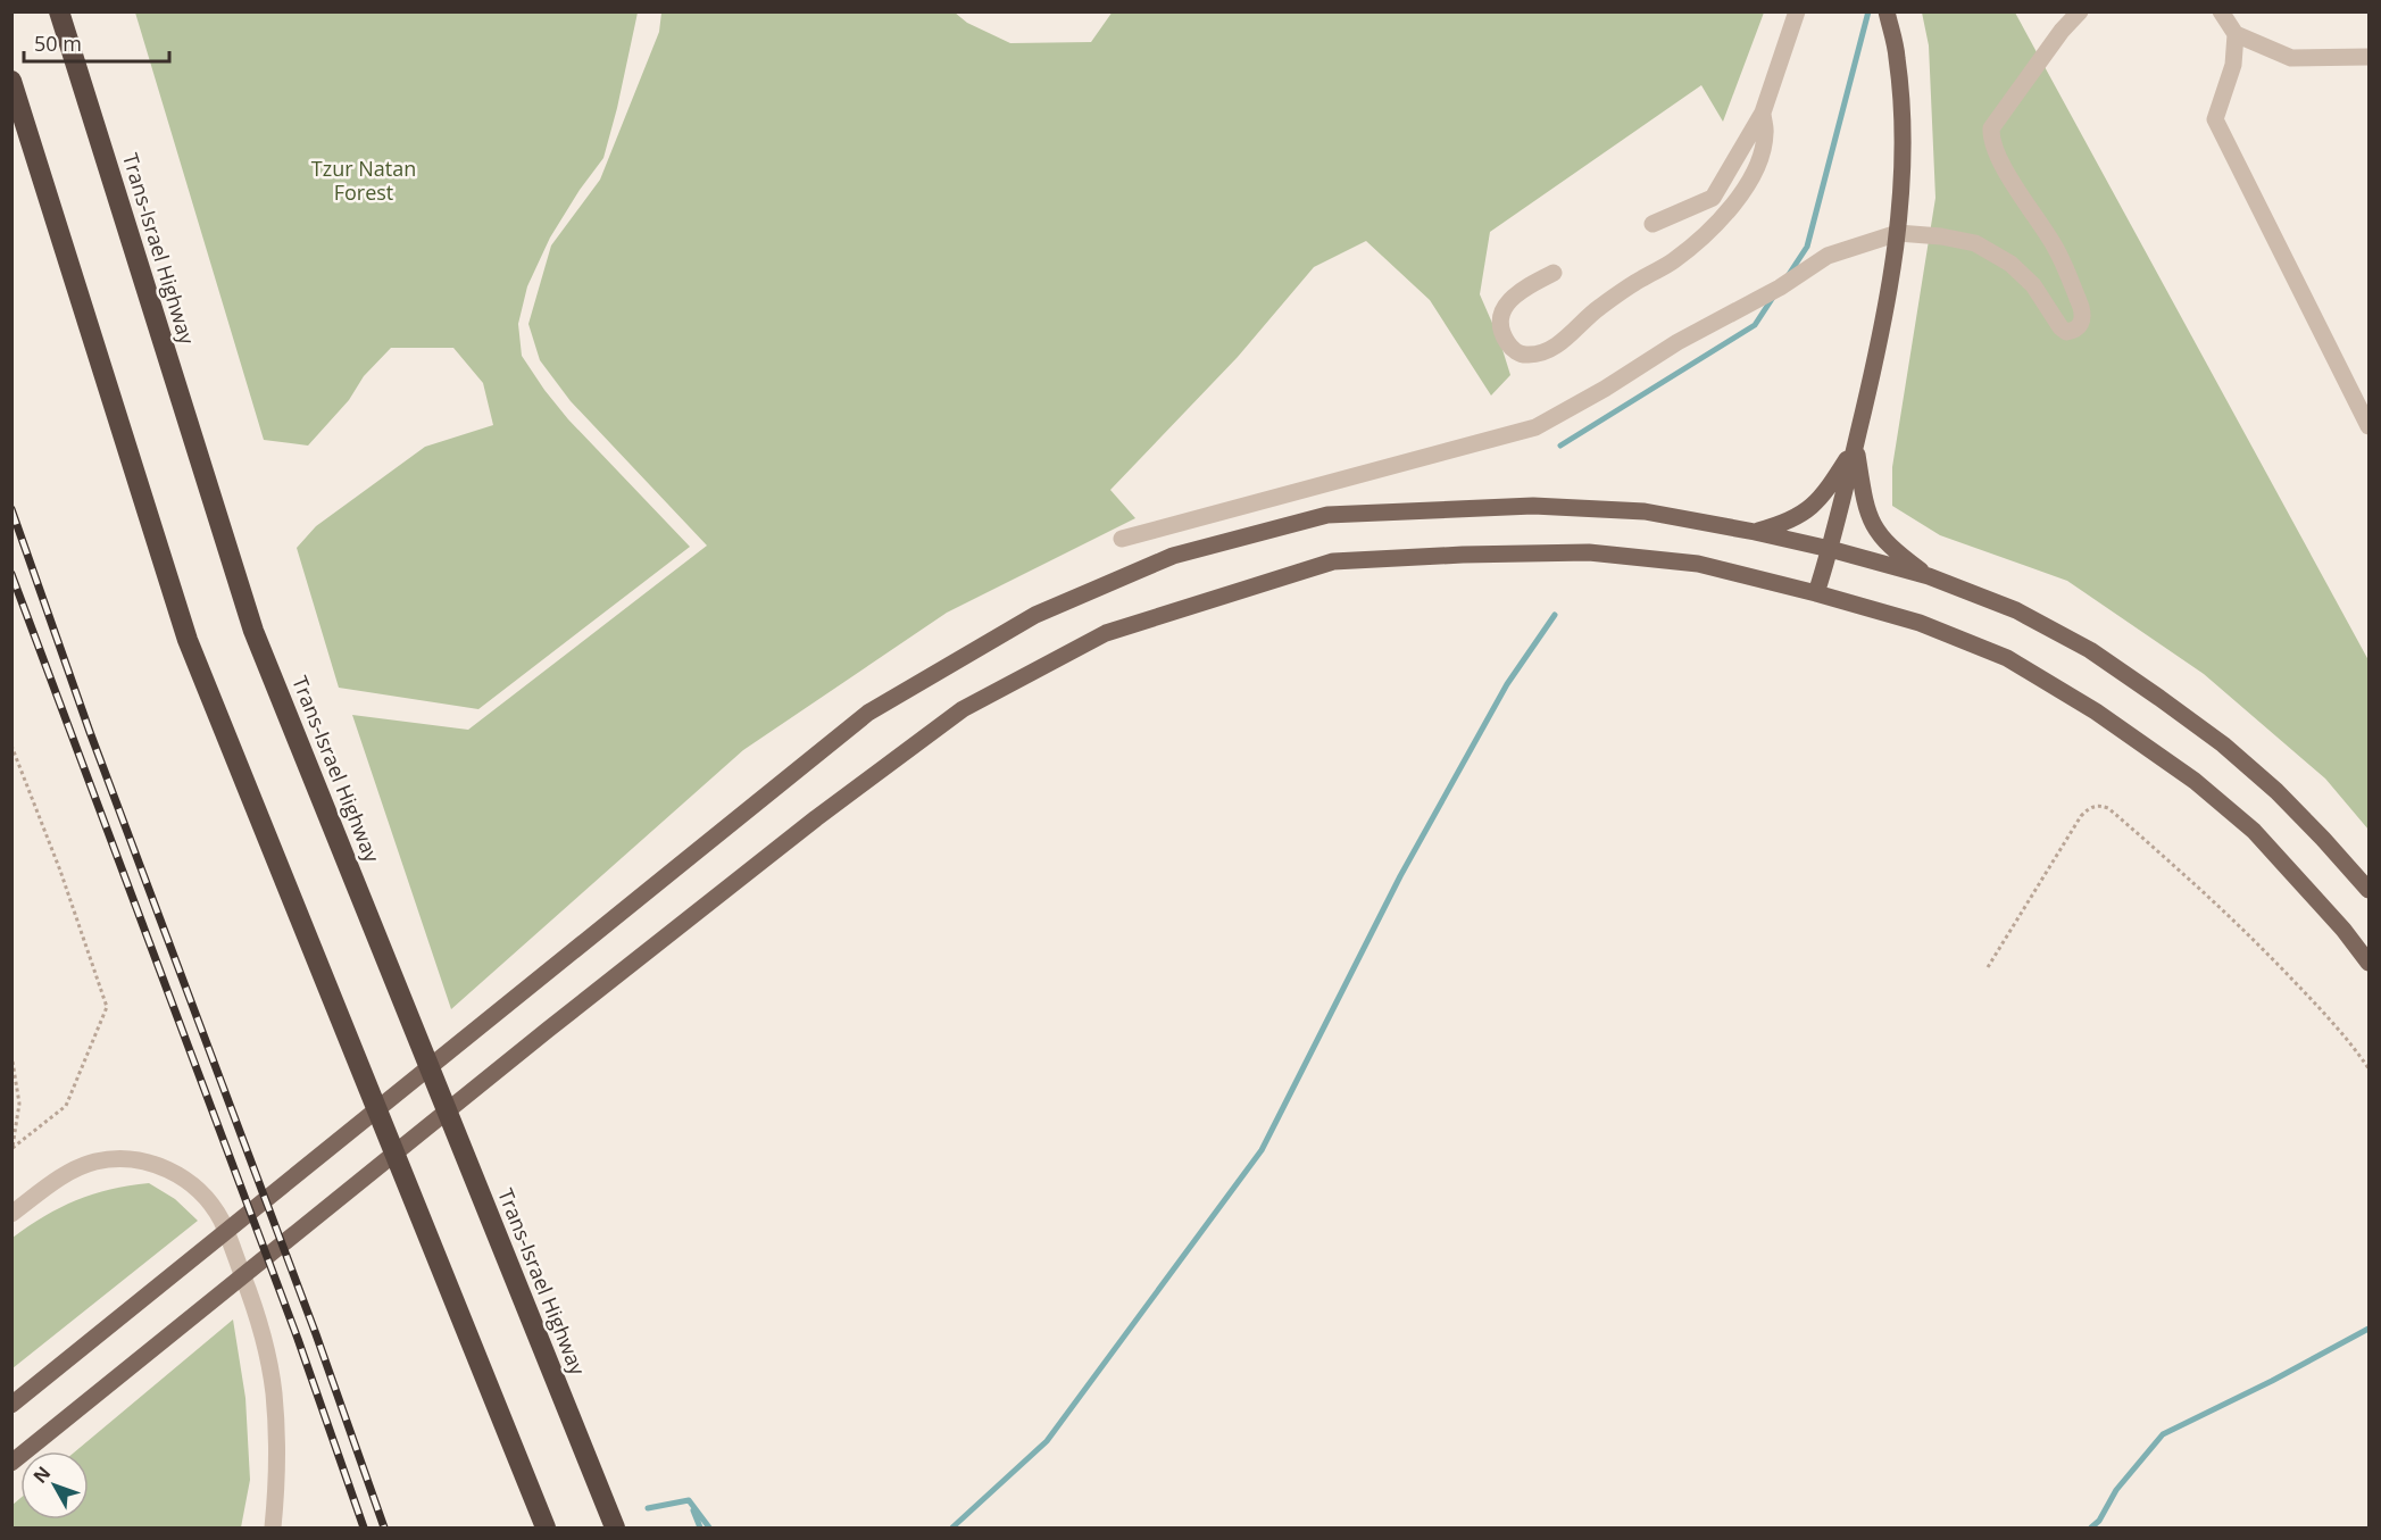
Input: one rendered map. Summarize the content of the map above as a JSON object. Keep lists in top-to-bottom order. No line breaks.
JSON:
{"streets":{"highway":["Trans-Israel Highway"]},"parks":["Tzur Natan Forest"],"scale_bar":"50 m","north":"top left"}
